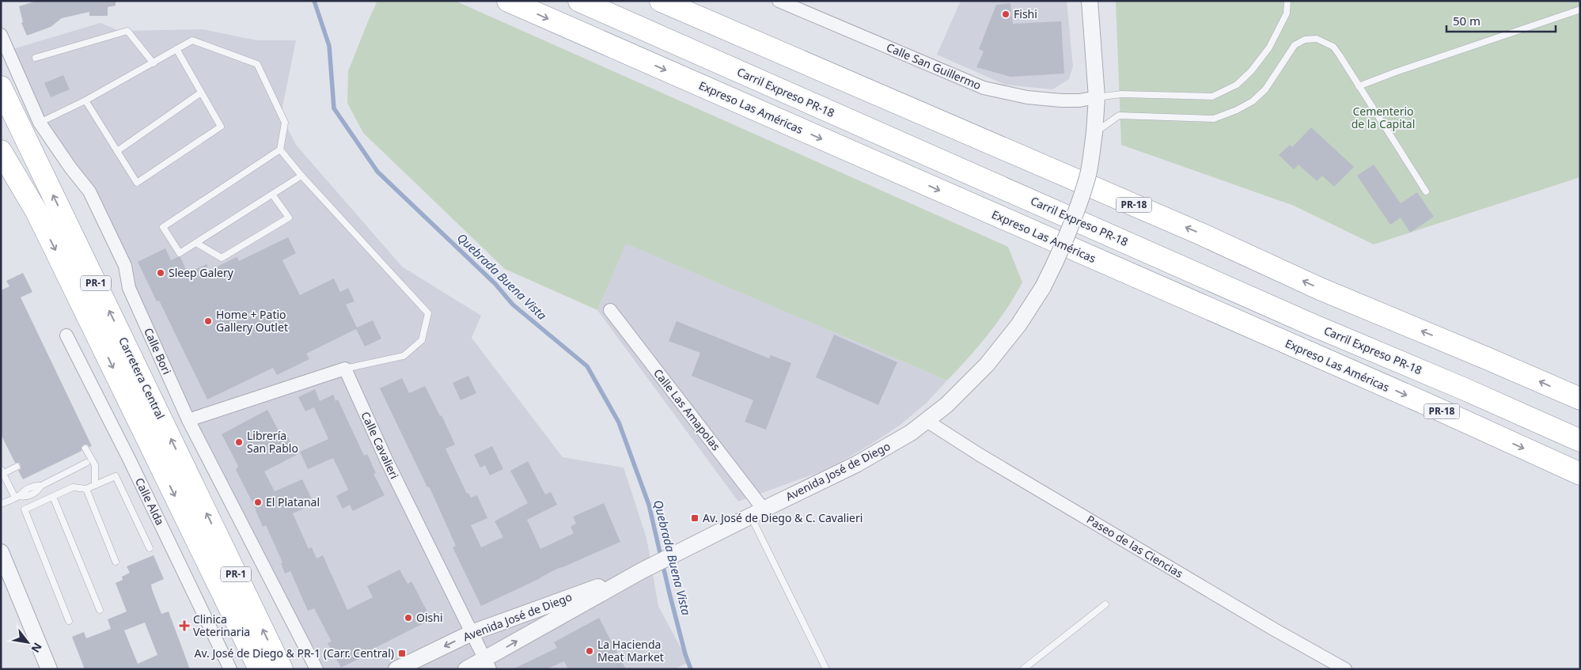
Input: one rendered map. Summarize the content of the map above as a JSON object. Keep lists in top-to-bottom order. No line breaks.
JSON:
{"streets":{"highway":["Carril Expreso PR-18","Expreso Las Américas","PR-18","PR-1","Carretera Central"],"street":["Calle San Guillermo","Calle Bori","Calle Las Amapolas","Calle Cavalieri","Avenida José de Diego","Calle Alda","Paseo de las Ciencias"]},"crossings":[["Calle San Guillermo","Avenida José de Diego"],["Calle Las Amapolas","Avenida José de Diego"],["Calle Cavalieri","Avenida José de Diego"],["Avenida José de Diego","Paseo de las Ciencias"]],"water":["Quebrada Buena Vista"],"parks":["Cementerio de la Capital"],"places":{"other":["Fishi","Sleep Galery","Home + Patio Gallery Outlet","Librería San Pablo","El Platanal","Oishi","La Hacienda Meat Market"],"transit":["Av. José de Diego & C. Cavalieri","Av. José de Diego & PR-1 (Carr. Central)"],"health":["Clinica Veterinaria"]},"scale_bar":"50 m","north":"bottom right"}
